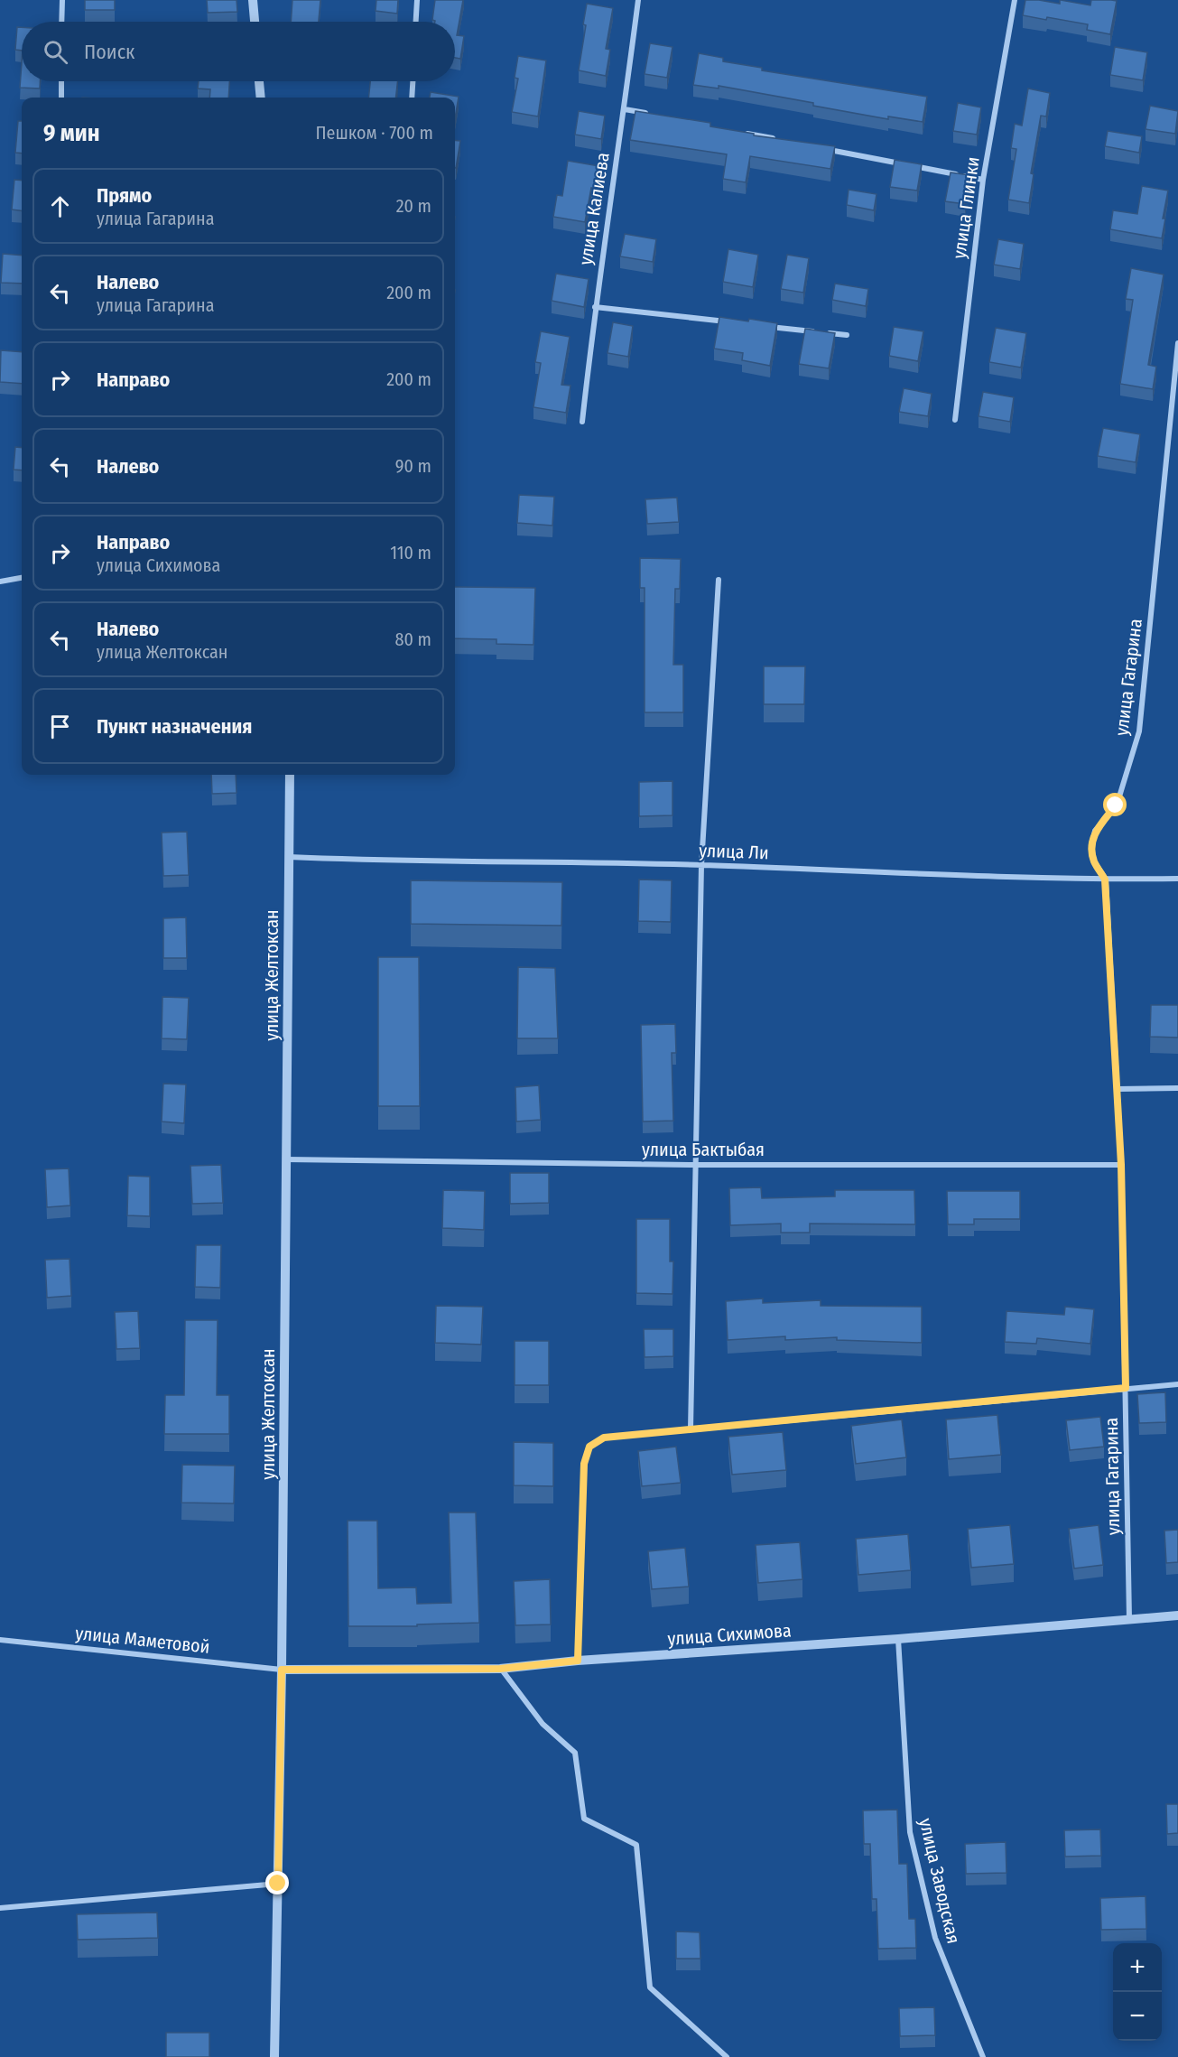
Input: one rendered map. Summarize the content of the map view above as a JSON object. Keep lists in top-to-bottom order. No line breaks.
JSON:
{"streets":{"street":["улица Глинки","улица Калиева","улица Гагарина","улица Ли","улица Желтоксан","улица Бактыбая","улица Сихимова","улица Маметовой","улица Заводская"]},"crossings":[["улица Гагарина","улица Ли"],["улица Гагарина","улица Бактыбая"],["улица Гагарина","улица Сихимова"],["улица Ли","улица Желтоксан"],["улица Желтоксан","улица Бактыбая"],["улица Желтоксан","улица Сихимова"],["улица Желтоксан","улица Маметовой"],["улица Сихимова","улица Маметовой"],["улица Сихимова","улица Заводская"]],"page":{"search":"Поиск","heading":["9 мин","Пешком · 700 m"],"list":[["Прямо","улица Гагарина","20 m"],["Налево","улица Гагарина","200 m"],["Направо","200 m"],["Налево","90 m"],["Направо","улица Сихимова","110 m"],["Налево","улица Желтоксан","80 m"],"Пункт назначения"],"map_buttons":["+","−"]}}
